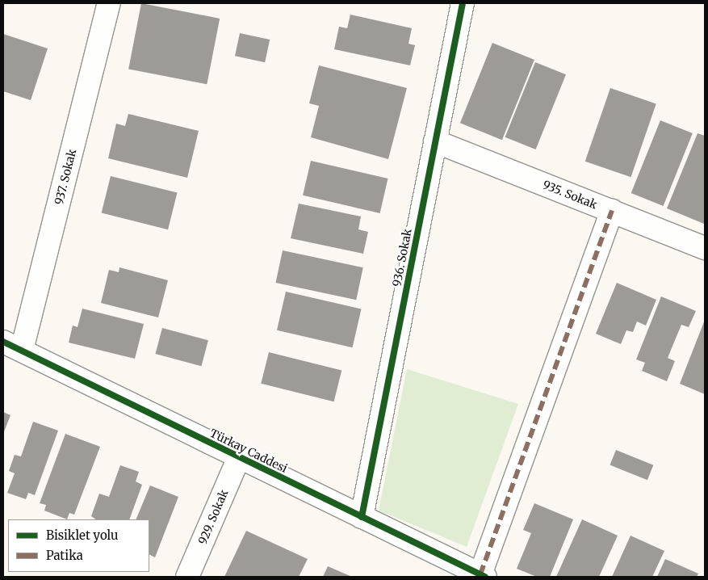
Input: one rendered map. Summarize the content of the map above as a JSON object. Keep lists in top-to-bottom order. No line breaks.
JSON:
{"streets":{"street":["937. Sokak","935. Sokak","936. Sokak","Türkay Caddesi","929. Sokak"]},"crossings":[["937. Sokak","Türkay Caddesi"],["935. Sokak","936. Sokak"],["936. Sokak","Türkay Caddesi"],["Türkay Caddesi","929. Sokak"]],"legend":["Bisiklet yolu","Patika"]}
